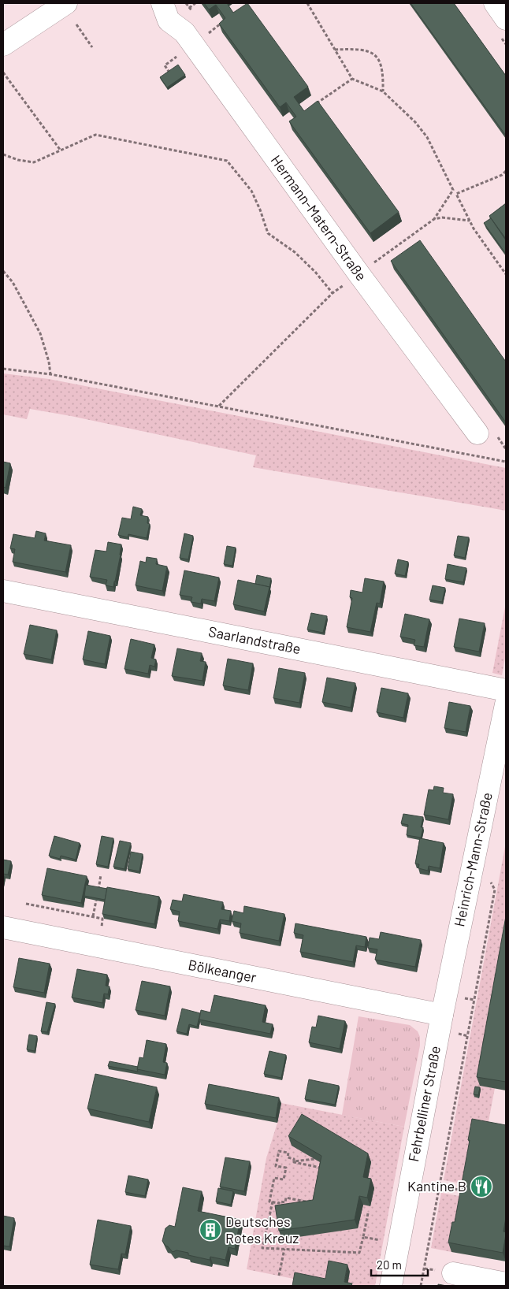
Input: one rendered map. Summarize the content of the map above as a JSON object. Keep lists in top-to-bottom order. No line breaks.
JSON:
{"streets":{"street":["Hermann-Matern-Straße","Saarlandstraße","Heinrich-Mann-Straße","Bölkeanger","Fehrbelliner Straße"]},"crossings":[["Heinrich-Mann-Straße","Bölkeanger"],["Heinrich-Mann-Straße","Fehrbelliner Straße"],["Bölkeanger","Fehrbelliner Straße"]],"places":{"restaurant":["Kantine B"],"building":["Deutsches Rotes Kreuz"]},"scale_bar":"20 m"}
